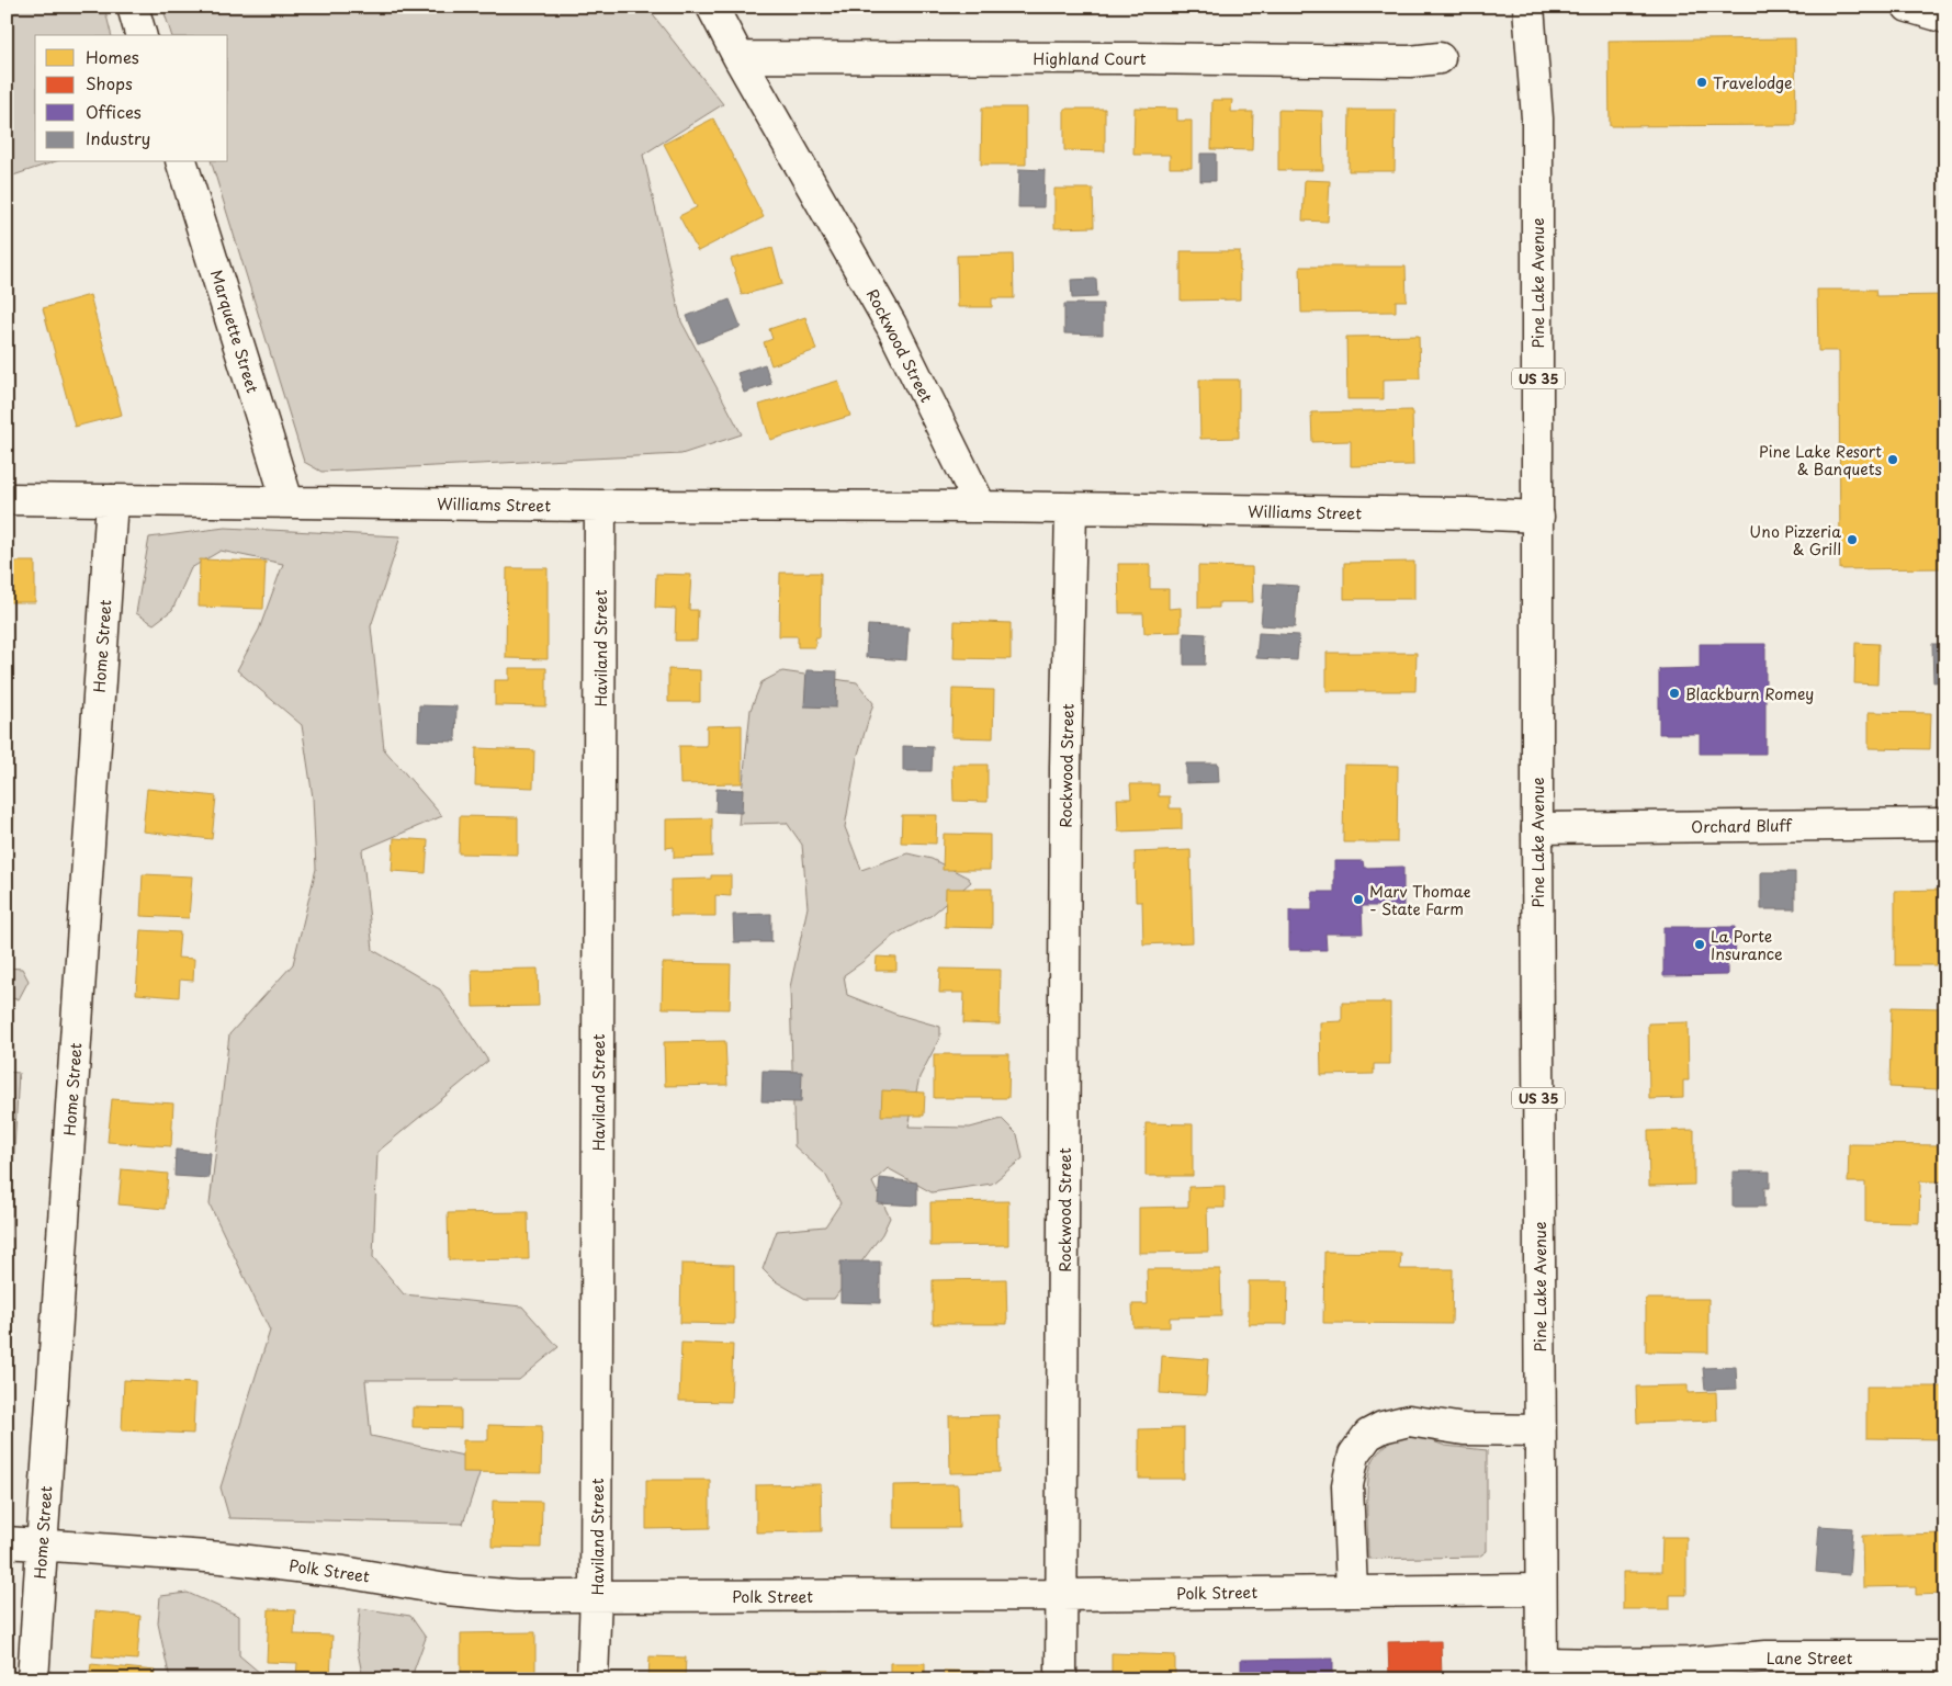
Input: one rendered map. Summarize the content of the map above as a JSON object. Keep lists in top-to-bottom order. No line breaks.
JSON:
{"streets":{"street":["Highland Court","Pine Lake Avenue","Marquette Street","Rockwood Street","US 35","Williams Street","Home Street","Haviland Street","Orchard Bluff","Polk Street","Lane Street"]},"crossings":[["Highland Court","Rockwood Street"],["Pine Lake Avenue","Williams Street"],["Pine Lake Avenue","Orchard Bluff"],["Pine Lake Avenue","Polk Street"],["Pine Lake Avenue","Lane Street"],["Marquette Street","Williams Street"],["Rockwood Street","Williams Street"],["Rockwood Street","Polk Street"],["Williams Street","Home Street"],["Williams Street","Haviland Street"],["Home Street","Polk Street"],["Haviland Street","Polk Street"]],"places":["Travelodge","Pine Lake Resort & Banquets","Uno Pizzeria & Grill","Blackburn Romey","Marv Thomae - State Farm","La Porte Insurance"],"legend":["Homes","Shops","Offices","Industry"]}
